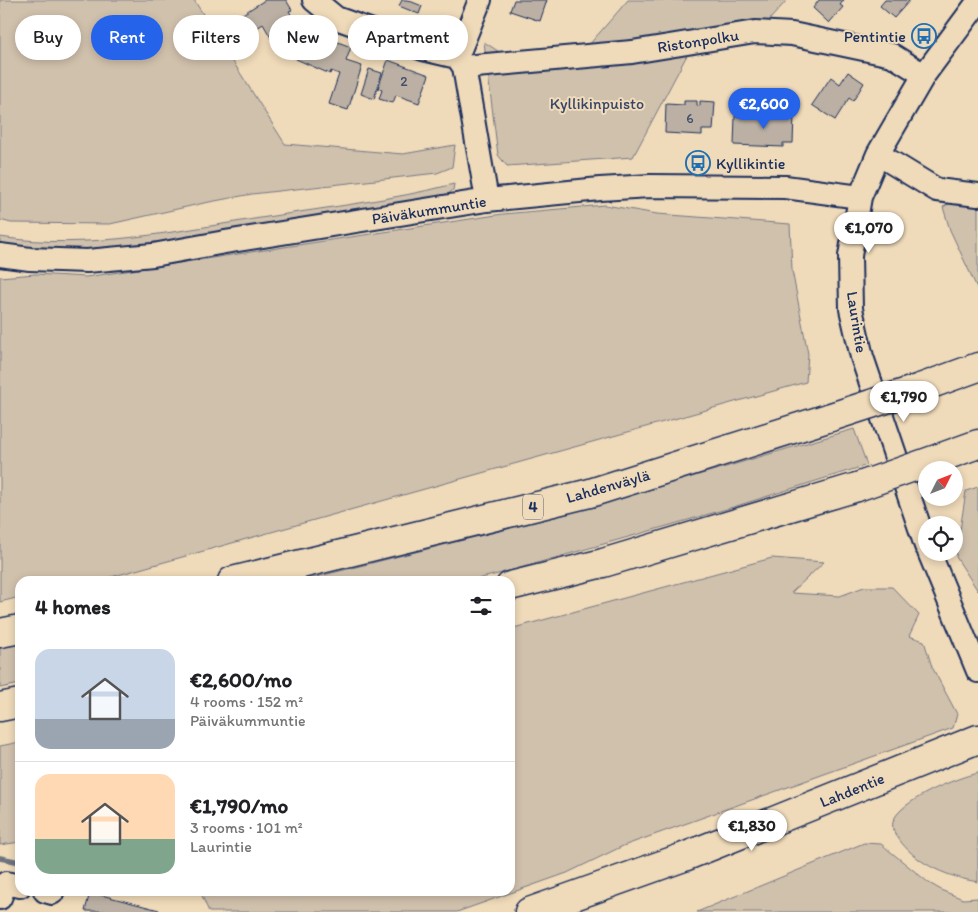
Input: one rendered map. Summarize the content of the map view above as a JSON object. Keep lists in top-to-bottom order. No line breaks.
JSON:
{"streets":{"main road":["Lahdenväylä","4","Lahdentie"],"street":["Ristonpolku","Päiväkummuntie","Laurintie"]},"crossings":[["Ristonpolku","Laurintie"],["Päiväkummuntie","Laurintie"]],"parks":["Kyllikinpuisto"],"places":{"bus stop":["Pentintie","Kyllikintie"]},"house_numbers":["2","6"],"north":"top right","page":{"chip":["Buy","Rent","Filters","New","Apartment"],"price":["€2,600","€1,070","€1,790","€1,830"],"heading":"4 homes","list":[{"name":"€2,600/mo","note":"4 rooms · 152 m² · Päiväkummuntie"},{"name":"€1,790/mo","note":"3 rooms · 101 m² · Laurintie"}]}}
